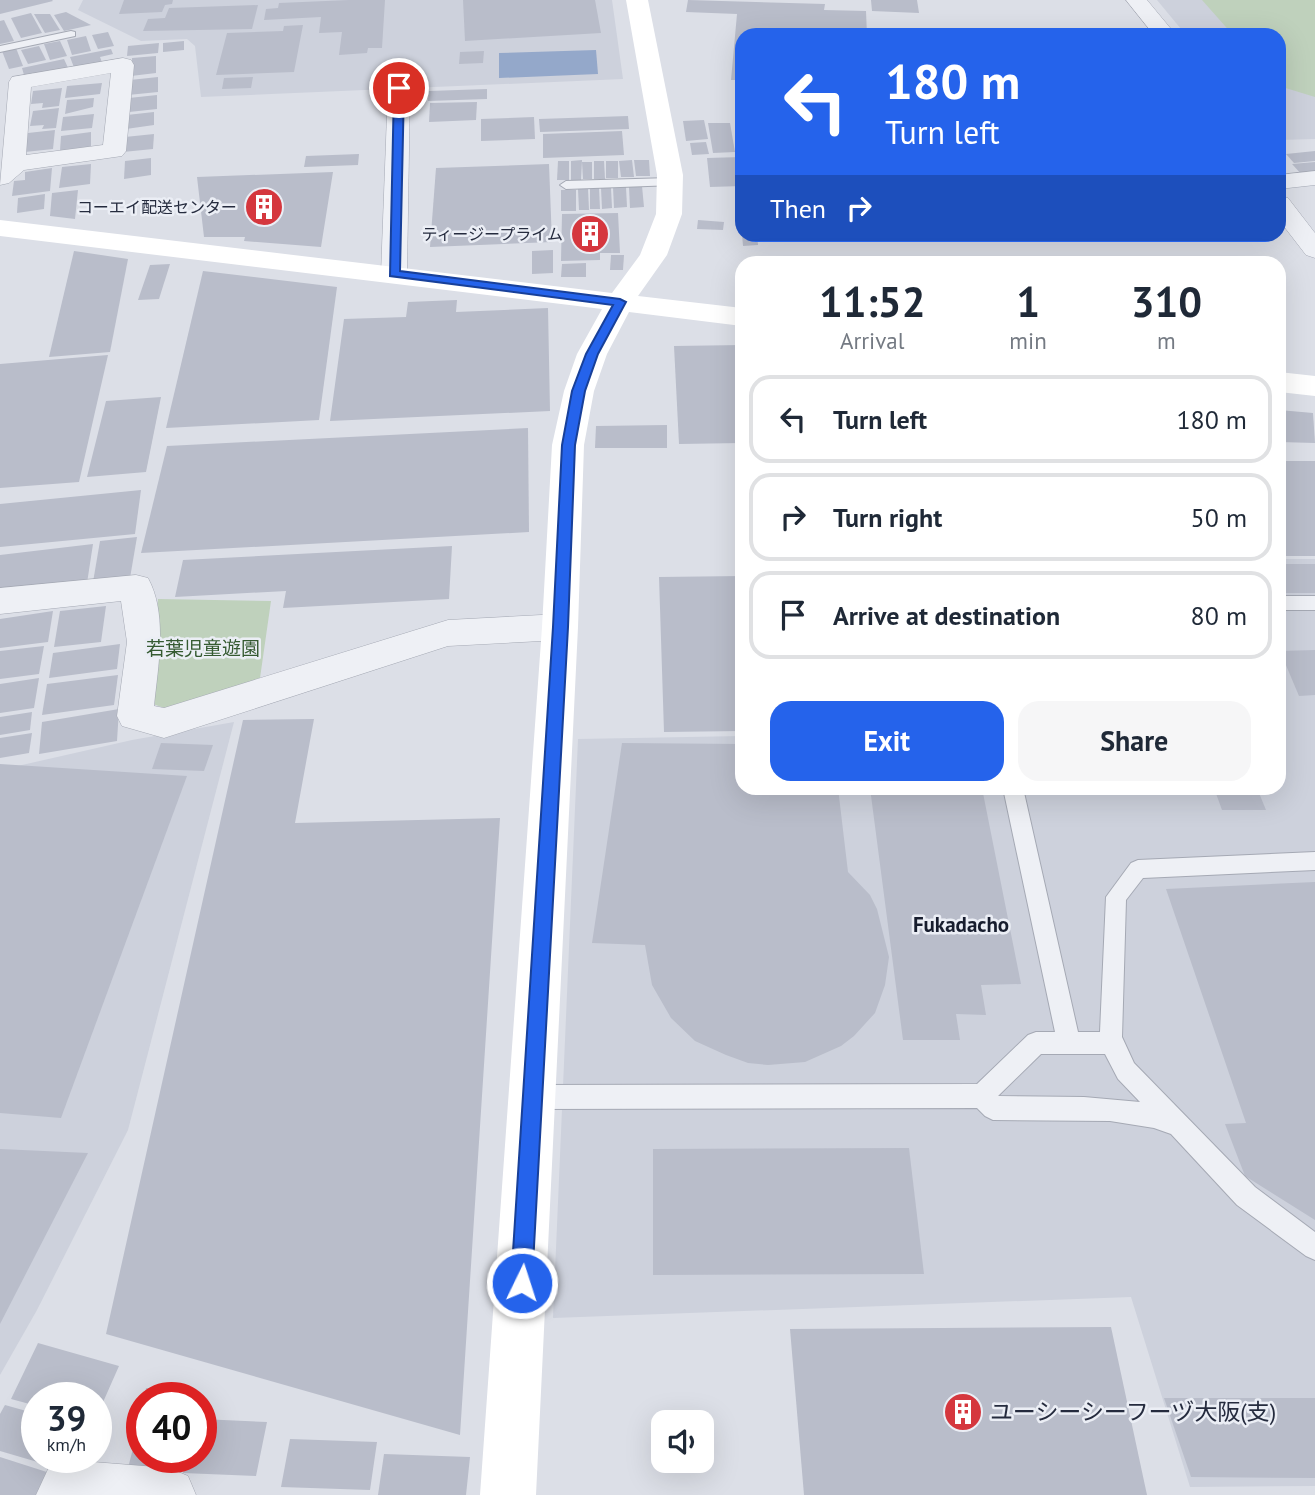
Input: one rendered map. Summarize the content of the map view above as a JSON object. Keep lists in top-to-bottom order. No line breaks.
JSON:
{"districts":["Fukadacho"],"parks":["若葉児童遊園"],"places":{"building":["コーエイ配送センター","ティージープライム","ユーシーシーフーヅ大阪(支)"]},"page":{"turn":["180 m","Turn left"],"then":"Then","eta":["11:52","Arrival","1","min","310","m"],"list":[{"name":"Turn left","value":"180 m"},{"name":"Turn right","value":"50 m"},{"name":"Arrive at destination","value":"80 m"}],"buttons":["Exit","Share"],"speed":"39 km/h","limit":"40"}}
